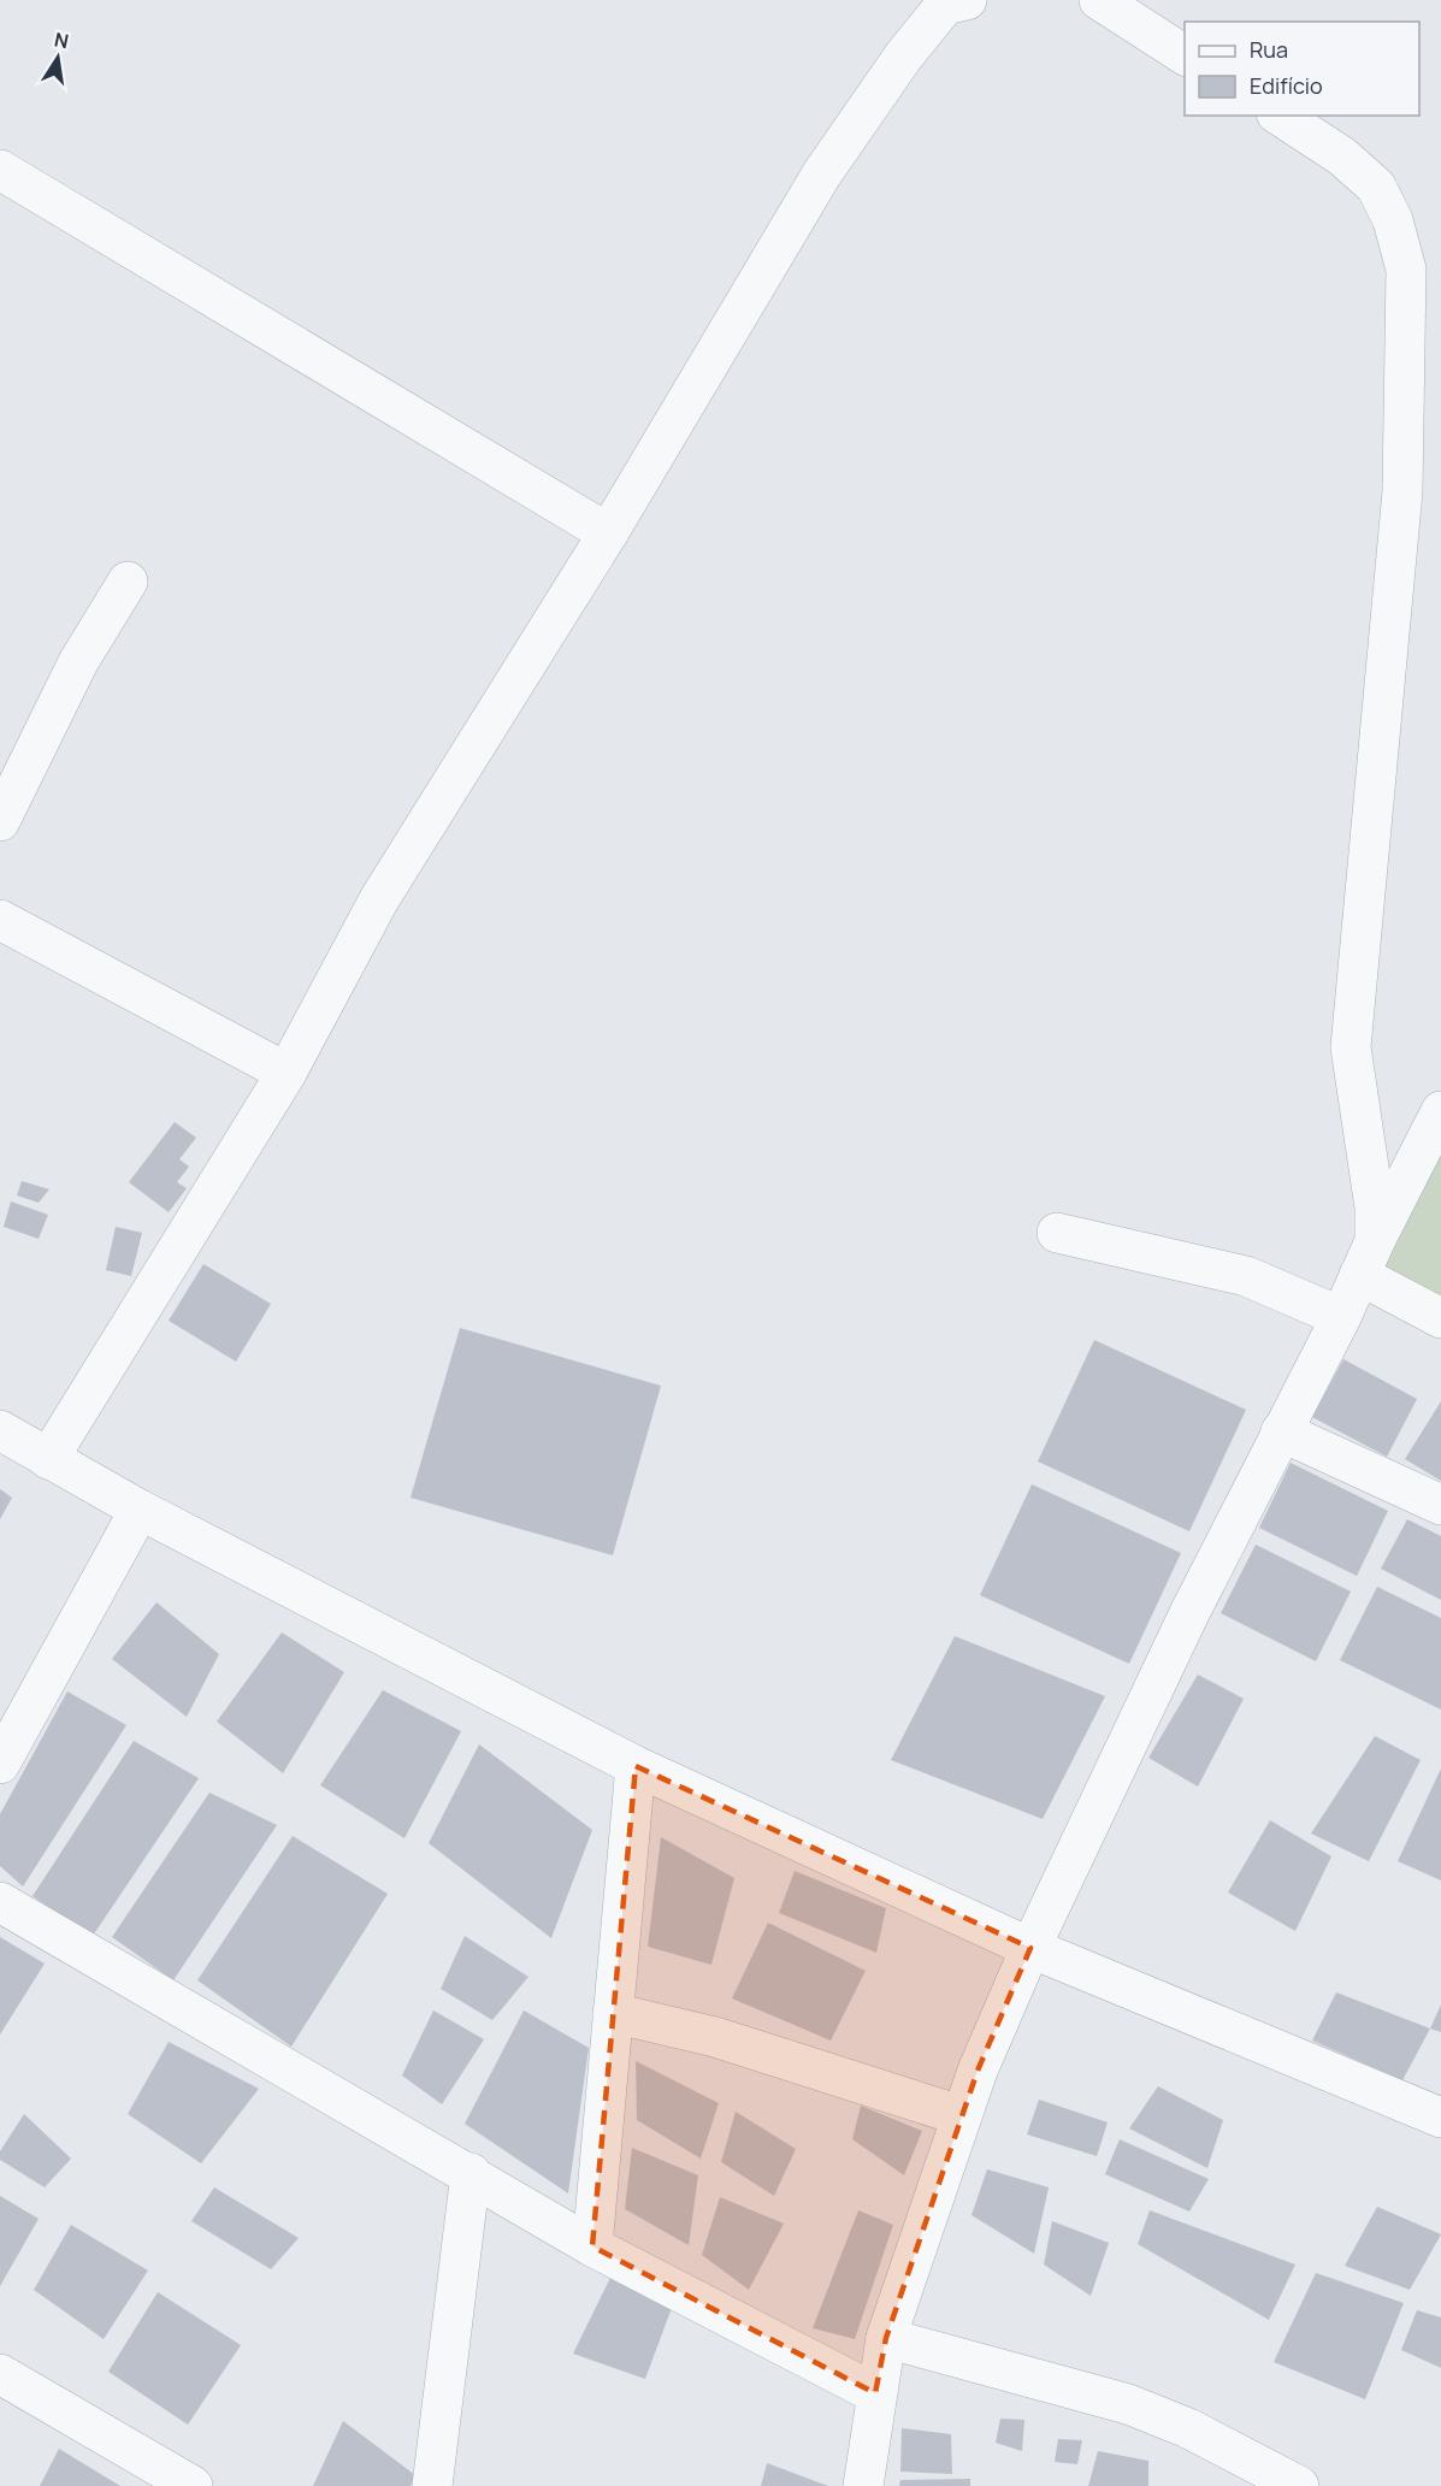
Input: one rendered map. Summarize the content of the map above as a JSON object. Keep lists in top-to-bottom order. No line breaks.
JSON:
{"legend":["Rua","Edifício"],"north":"top"}
